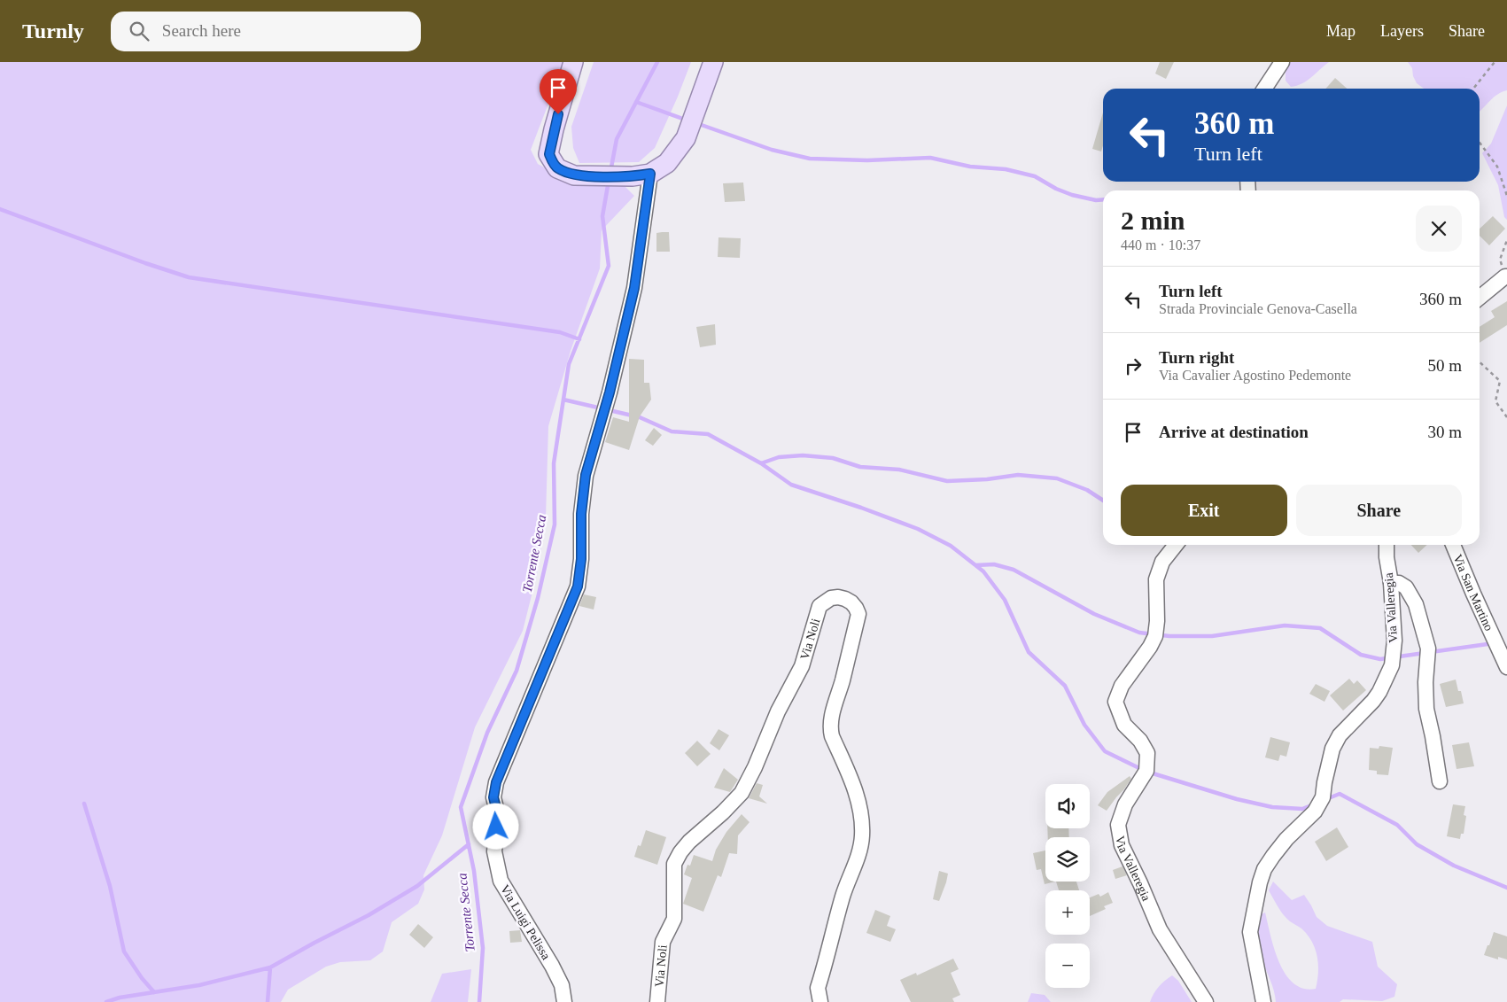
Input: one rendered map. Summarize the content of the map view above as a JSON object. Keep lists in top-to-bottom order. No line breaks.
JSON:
{"streets":{"street":["Via San Martino","Via Valleregia","Via Noli","Via Luigi Pelissa"]},"water":["Torrente Secca"],"page":{"header":"Turnly","search":"Search here","nav":["Map","Layers","Share"],"turn":["360 m","Turn left"],"heading":["2 min","440 m · 10:37"],"list":[{"name":"Turn left","note":"Strada Provinciale Genova-Casella","value":"360 m"},{"name":"Turn right","note":"Via Cavalier Agostino Pedemonte","value":"50 m"},{"name":"Arrive at destination","value":"30 m"}],"buttons":["Exit","Share"],"map_buttons":["+","−"]}}
